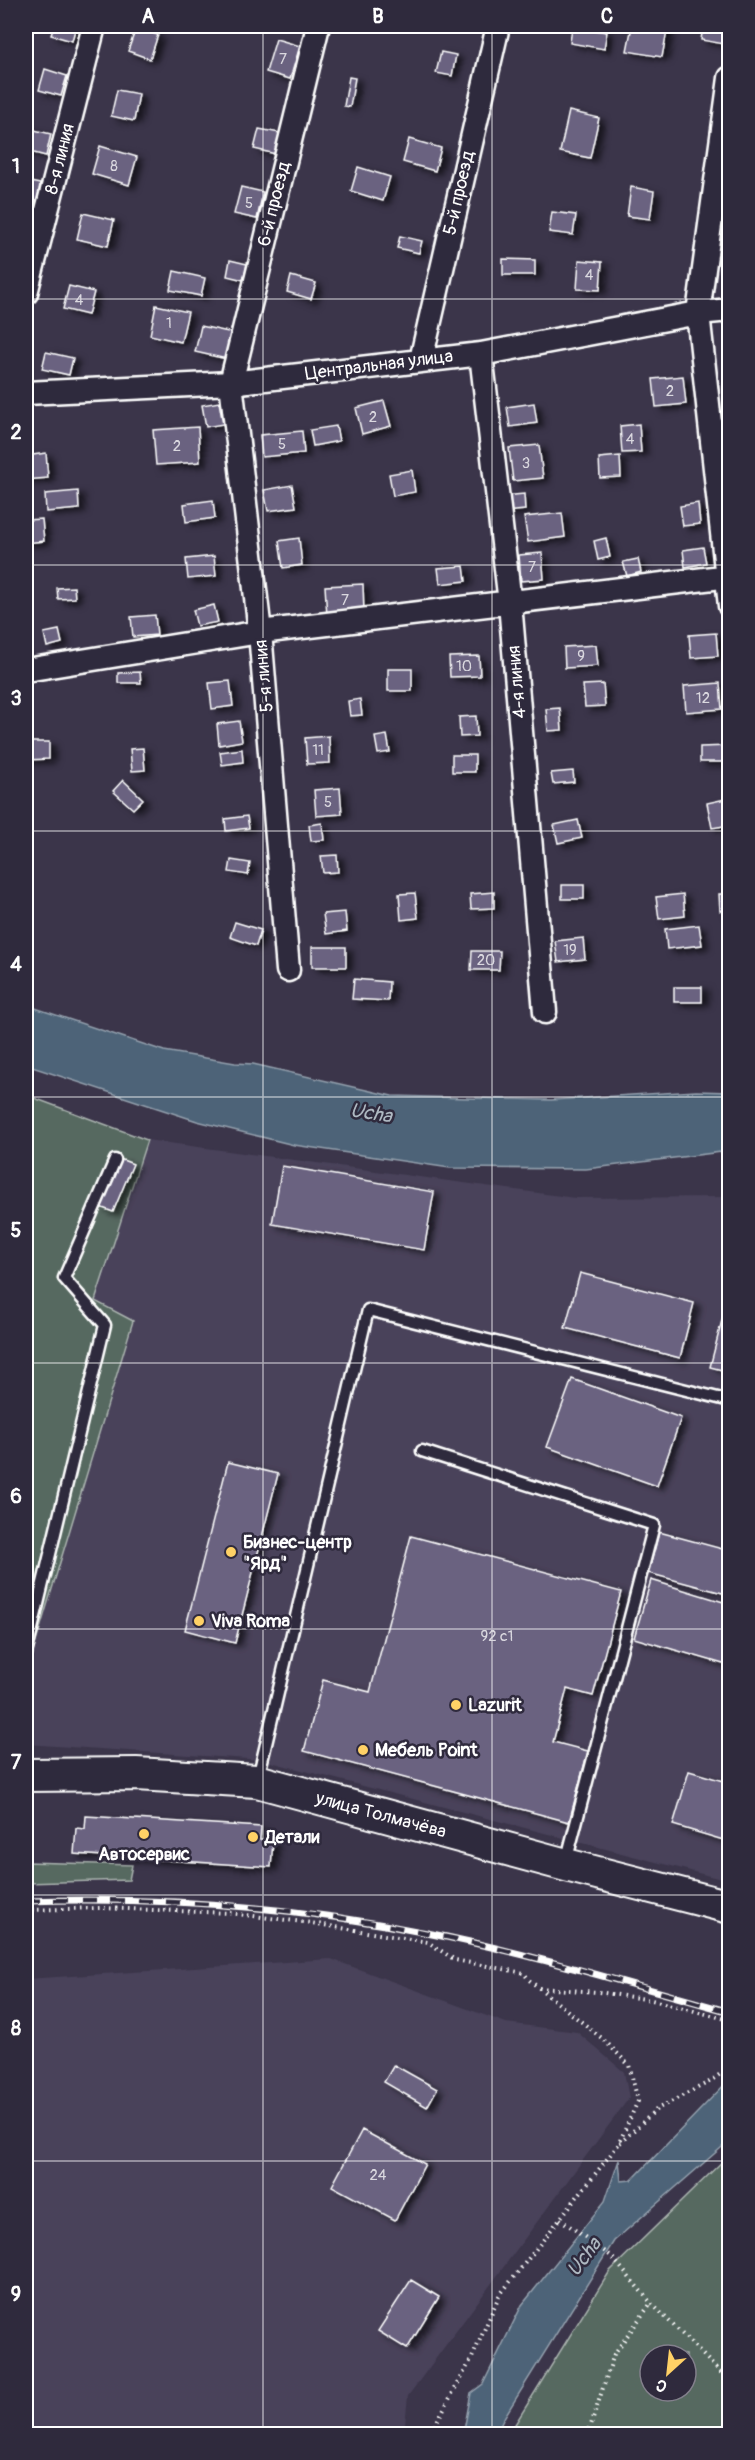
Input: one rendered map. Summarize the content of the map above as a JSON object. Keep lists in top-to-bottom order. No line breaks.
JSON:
{"streets":{"street":["8-я линия","5-й проезд","6-й проезд","Центральная улица","5-я линия","4-я линия","улица Толмачёва"]},"crossings":[["5-й проезд","Центральная улица"],["6-й проезд","Центральная улица"],["6-й проезд","5-я линия"],["Центральная улица","5-я линия"],["Центральная улица","4-я линия"]],"water":["Ucha"],"places":["Бизнес-центр \"Ярд\"","Viva Roma","Lazurit","Мебель Point","Автосервис","Детали"],"house_numbers":["7","8","5","4","4","1","2","2","4","5","2","3","7","7","9","10","12","11","5","19","20","92 с1","24"],"north":"bottom left","grid":{"columns":["A","B","C"],"rows":["1","2","3","4","5","6","7","8","9"]}}
